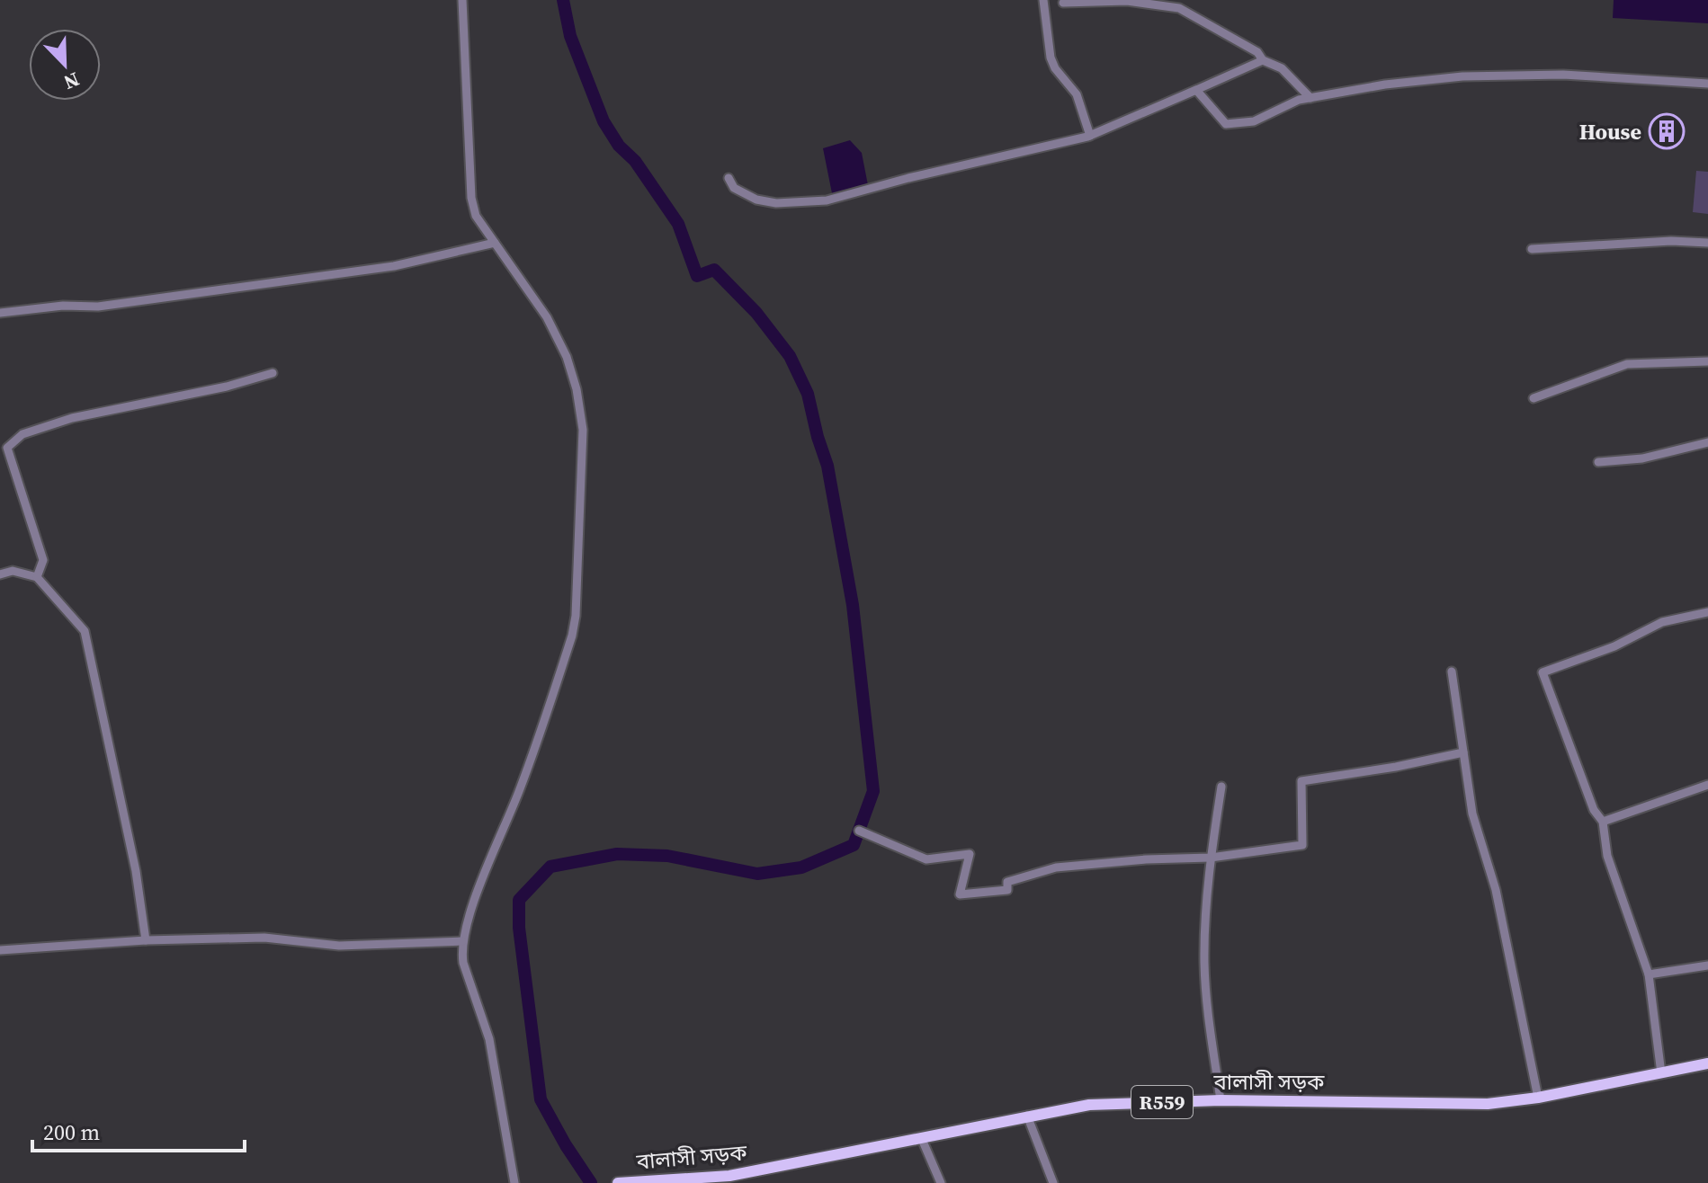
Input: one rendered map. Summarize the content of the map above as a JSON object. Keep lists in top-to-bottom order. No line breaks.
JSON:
{"streets":{"main road":["বালাসী সড়ক","R559"]},"places":{"building":["House"]},"scale_bar":"200 m","north":"bottom right"}
